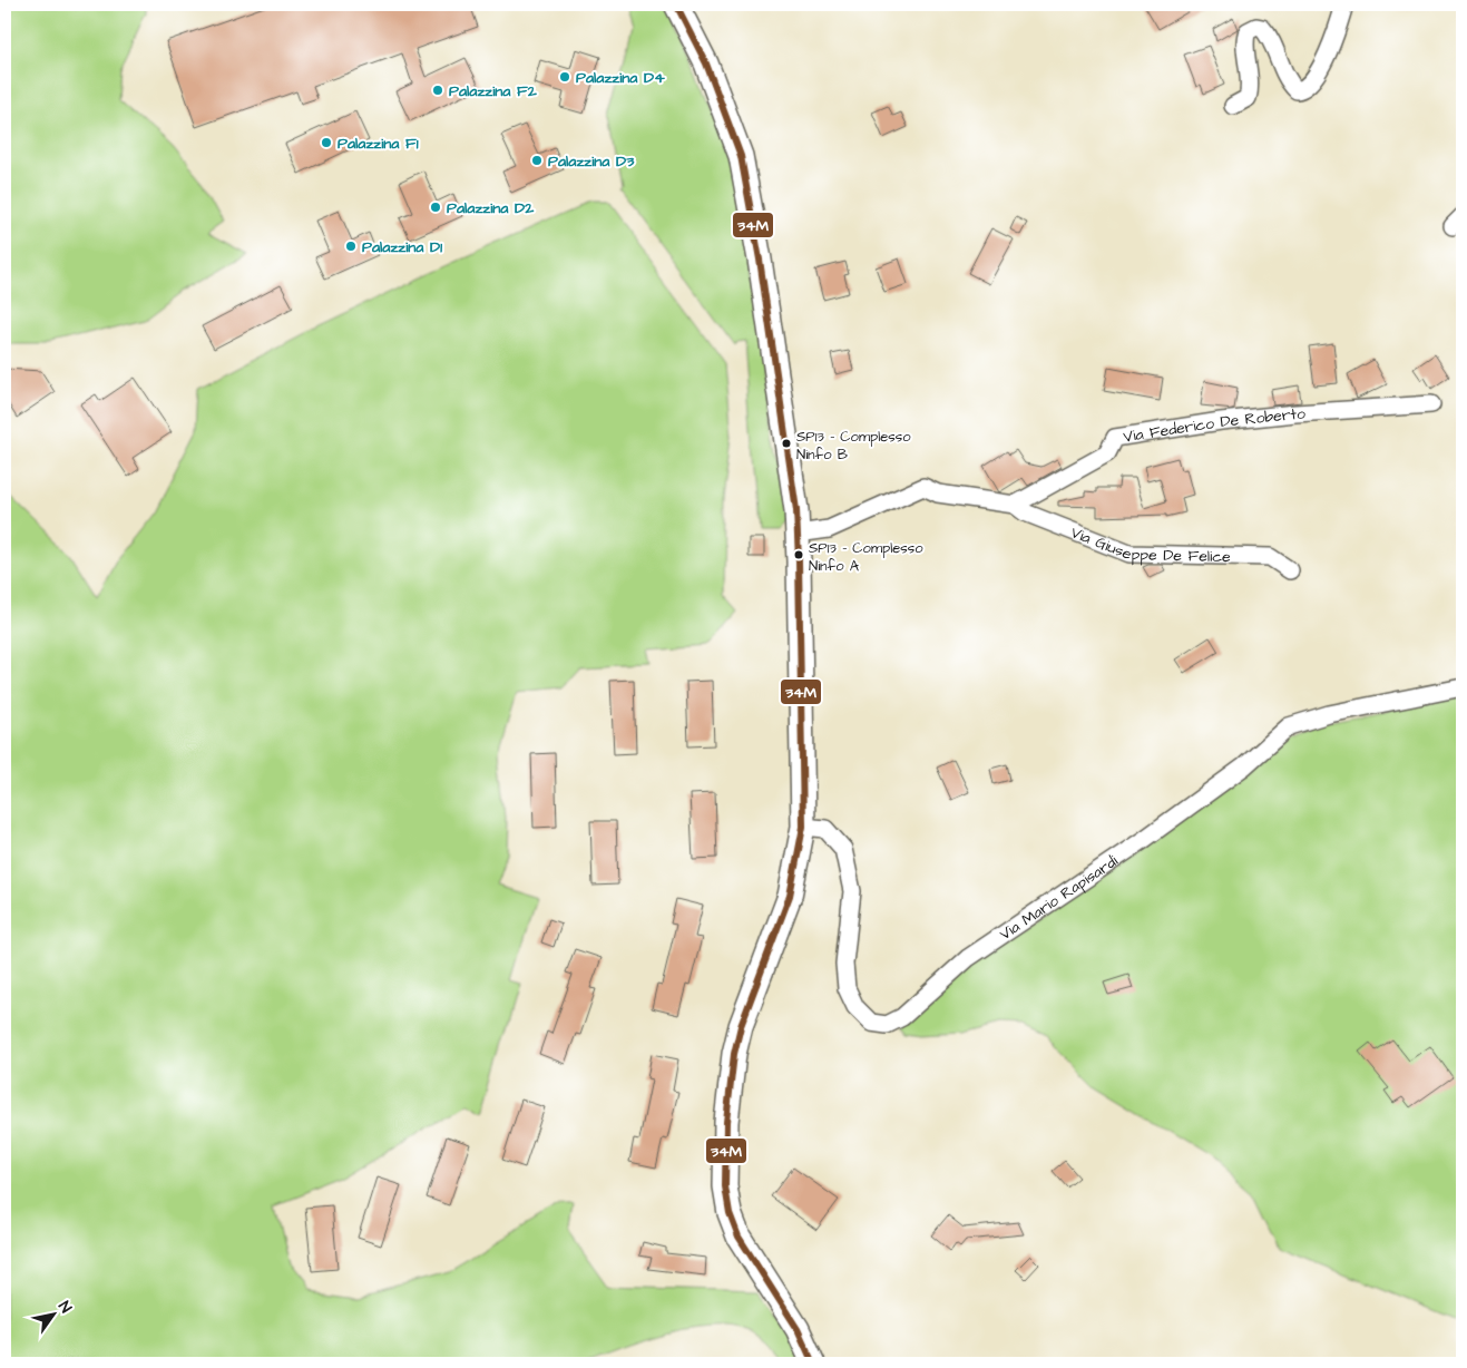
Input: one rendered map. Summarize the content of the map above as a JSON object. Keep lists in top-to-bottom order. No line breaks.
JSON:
{"streets":{"street":["Via Federico De Roberto","Via Giuseppe De Felice","Via Mario Rapisardi"]},"crossings":[["Via Federico De Roberto","Via Giuseppe De Felice"]],"places":["Palazzina D4","Palazzina F2","Palazzina F1","Palazzina D3","Palazzina D2","Palazzina D1","SP13 - Complesso Ninfo B","SP13 - Complesso Ninfo A"],"lines":["transit line 34M"],"north":"top right"}
